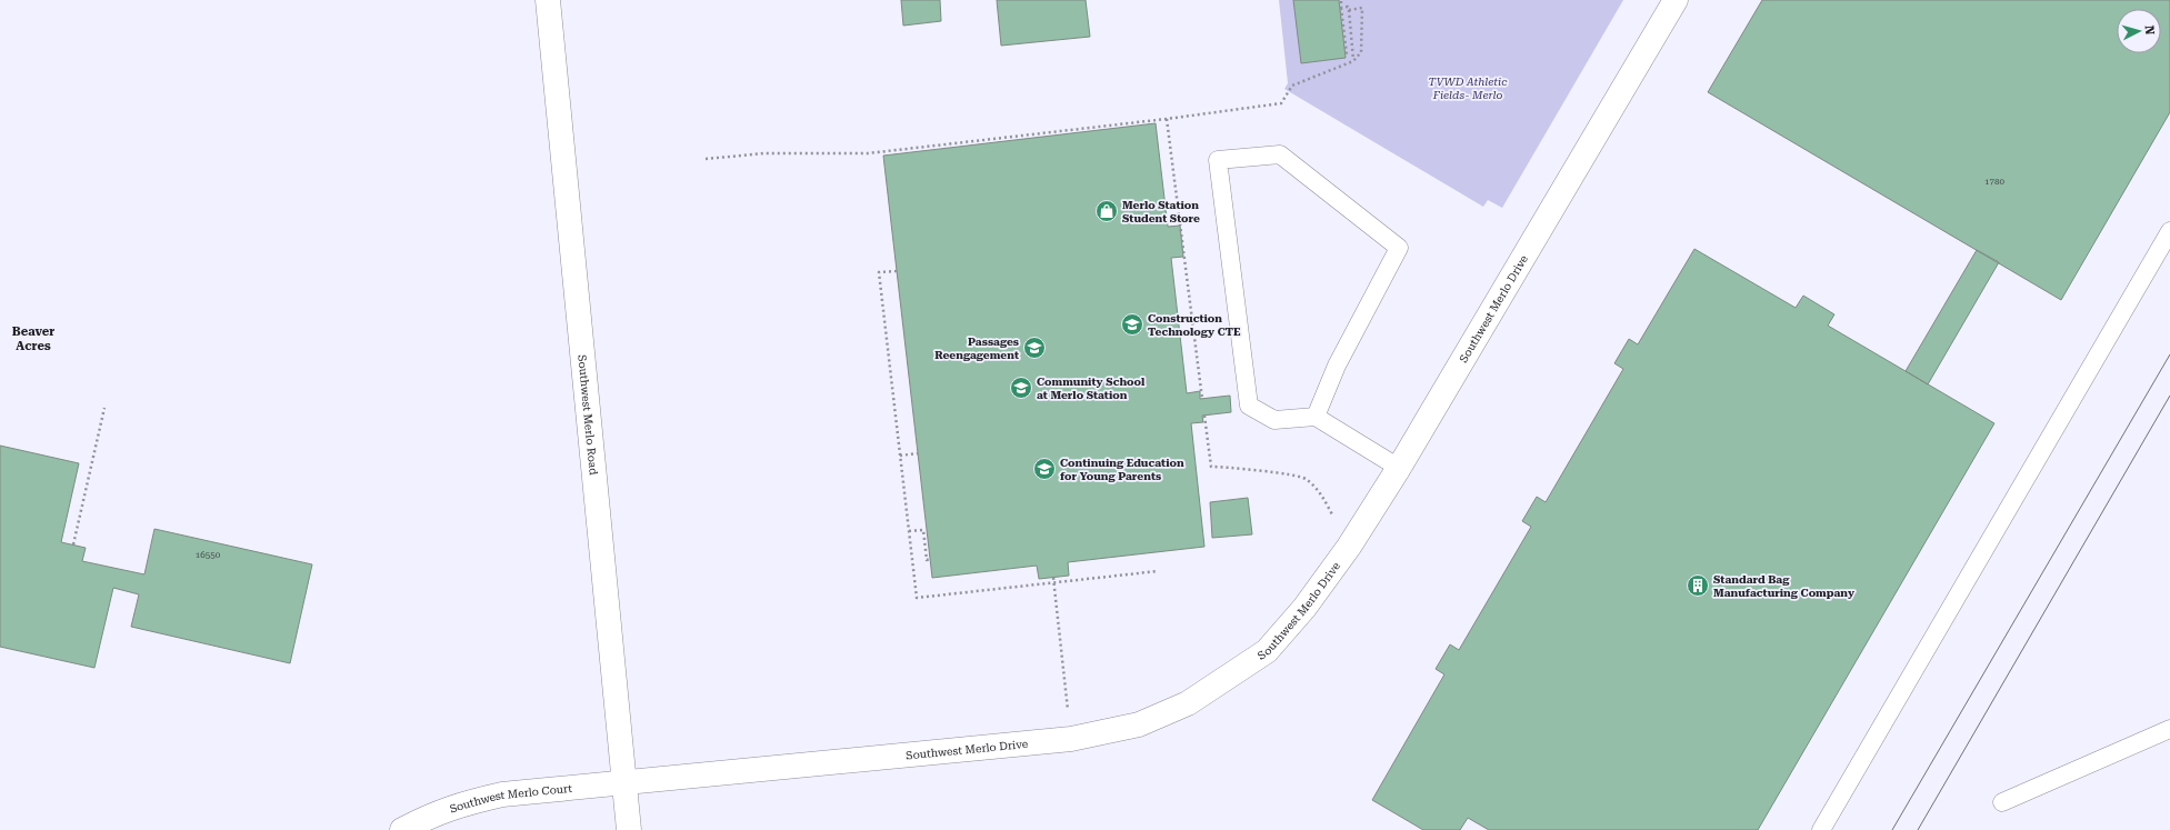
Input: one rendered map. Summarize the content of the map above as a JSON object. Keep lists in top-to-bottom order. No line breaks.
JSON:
{"streets":{"street":["Southwest Merlo Drive","Southwest Merlo Road","Southwest Merlo Court"]},"crossings":[["Southwest Merlo Drive","Southwest Merlo Road"],["Southwest Merlo Drive","Southwest Merlo Court"],["Southwest Merlo Road","Southwest Merlo Court"]],"districts":["Beaver Acres"],"parks":["TVWD Athletic Fields- Merlo"],"places":{"shop":["Merlo Station Student Store"],"school or university":["Construction Technology CTE","Passages Reengagement","Community School at Merlo Station","Continuing Education for Young Parents"],"building":["Standard Bag Manufacturing Company"]},"house_numbers":["1780","16550"],"north":"right"}
